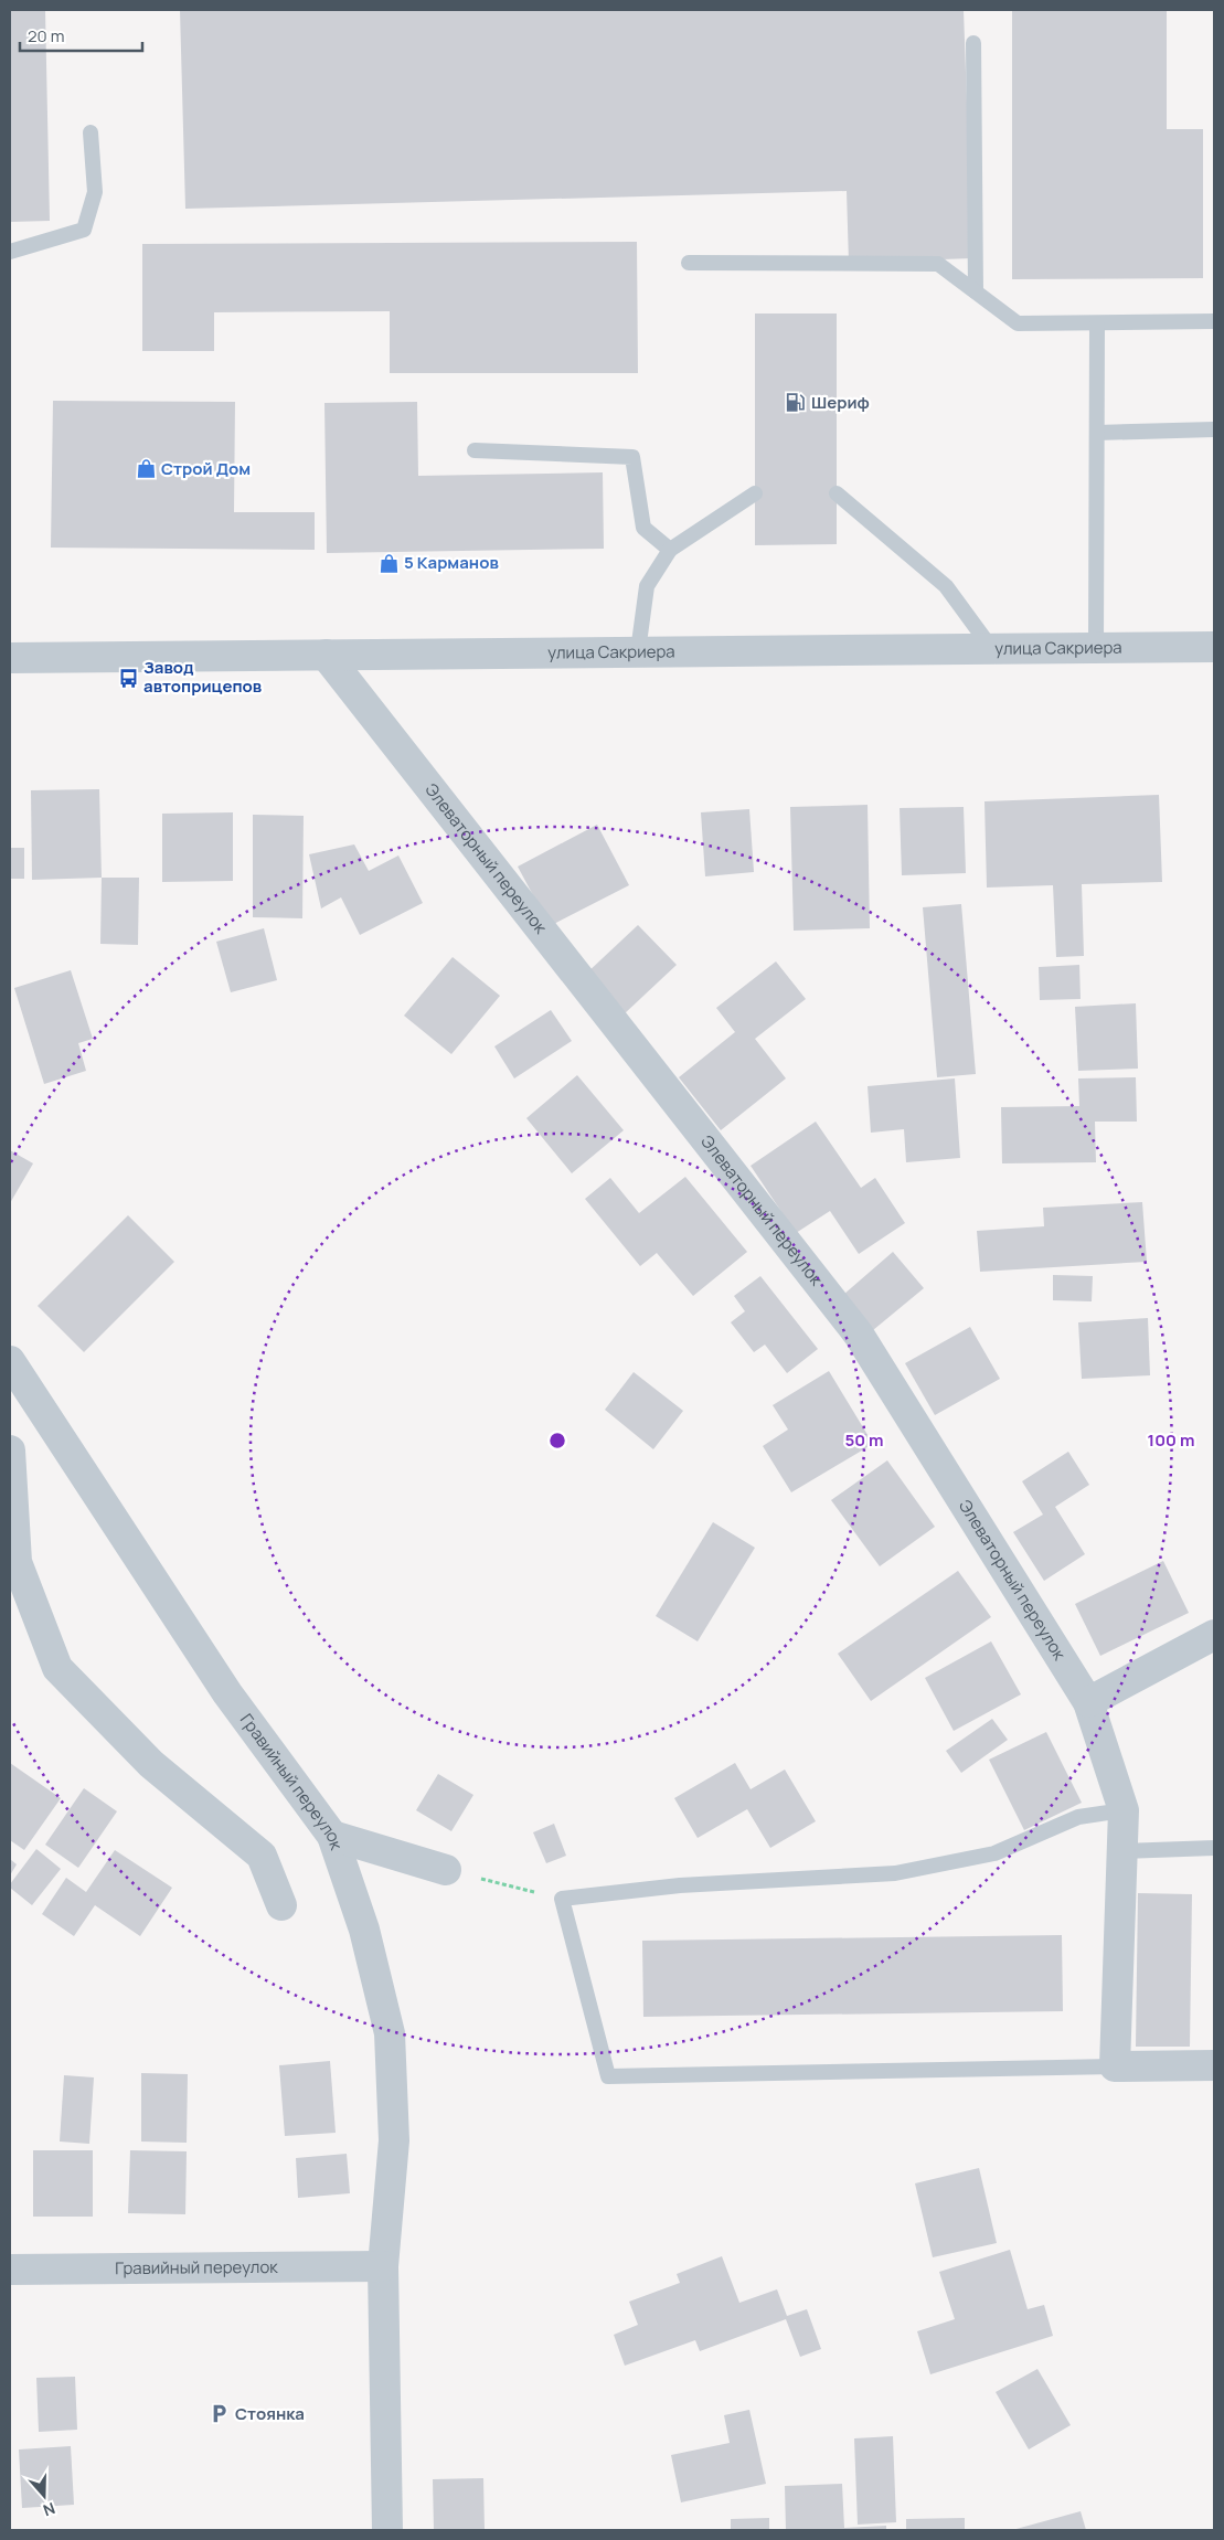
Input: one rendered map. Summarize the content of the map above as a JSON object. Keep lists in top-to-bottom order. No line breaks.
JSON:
{"streets":{"street":["улица Сакриера","Элеваторный переулок","Гравийный переулок"]},"crossings":[["улица Сакриера","Элеваторный переулок"]],"places":{"fuel station":["Шериф"],"shop":["Строй Дом","5 Карманов"],"bus stop":["Завод автоприцепов"],"parking":["Стоянка"]},"scale_bar":"20 m","north":"bottom","rings":["50 m","100 m"]}
